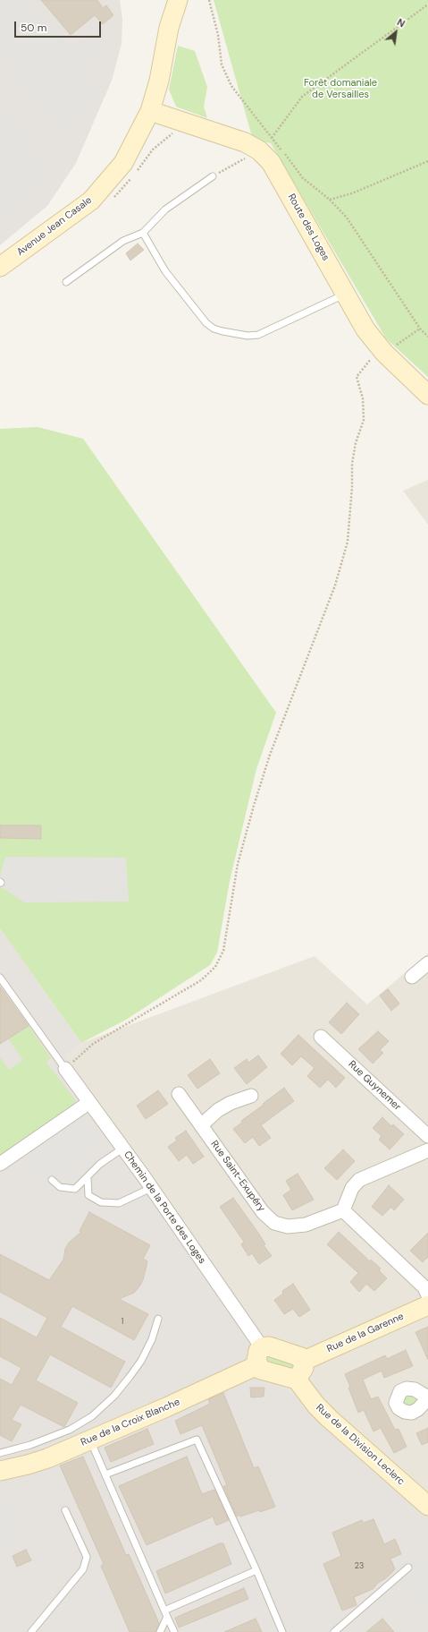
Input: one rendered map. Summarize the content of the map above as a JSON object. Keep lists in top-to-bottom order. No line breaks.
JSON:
{"streets":{"street":["Avenue Jean Casale","Route des Loges","Rue Guynemer","Rue Saint-Exupéry","Chemin de la Porte des Loges","Rue de la Garenne","Rue de la Croix Blanche","Rue de la Division Leclerc"]},"crossings":[["Avenue Jean Casale","Route des Loges"],["Chemin de la Porte des Loges","Rue de la Croix Blanche"]],"parks":["Forêt domaniale de Versailles"],"house_numbers":["1","23"],"scale_bar":"50 m","north":"top right"}
